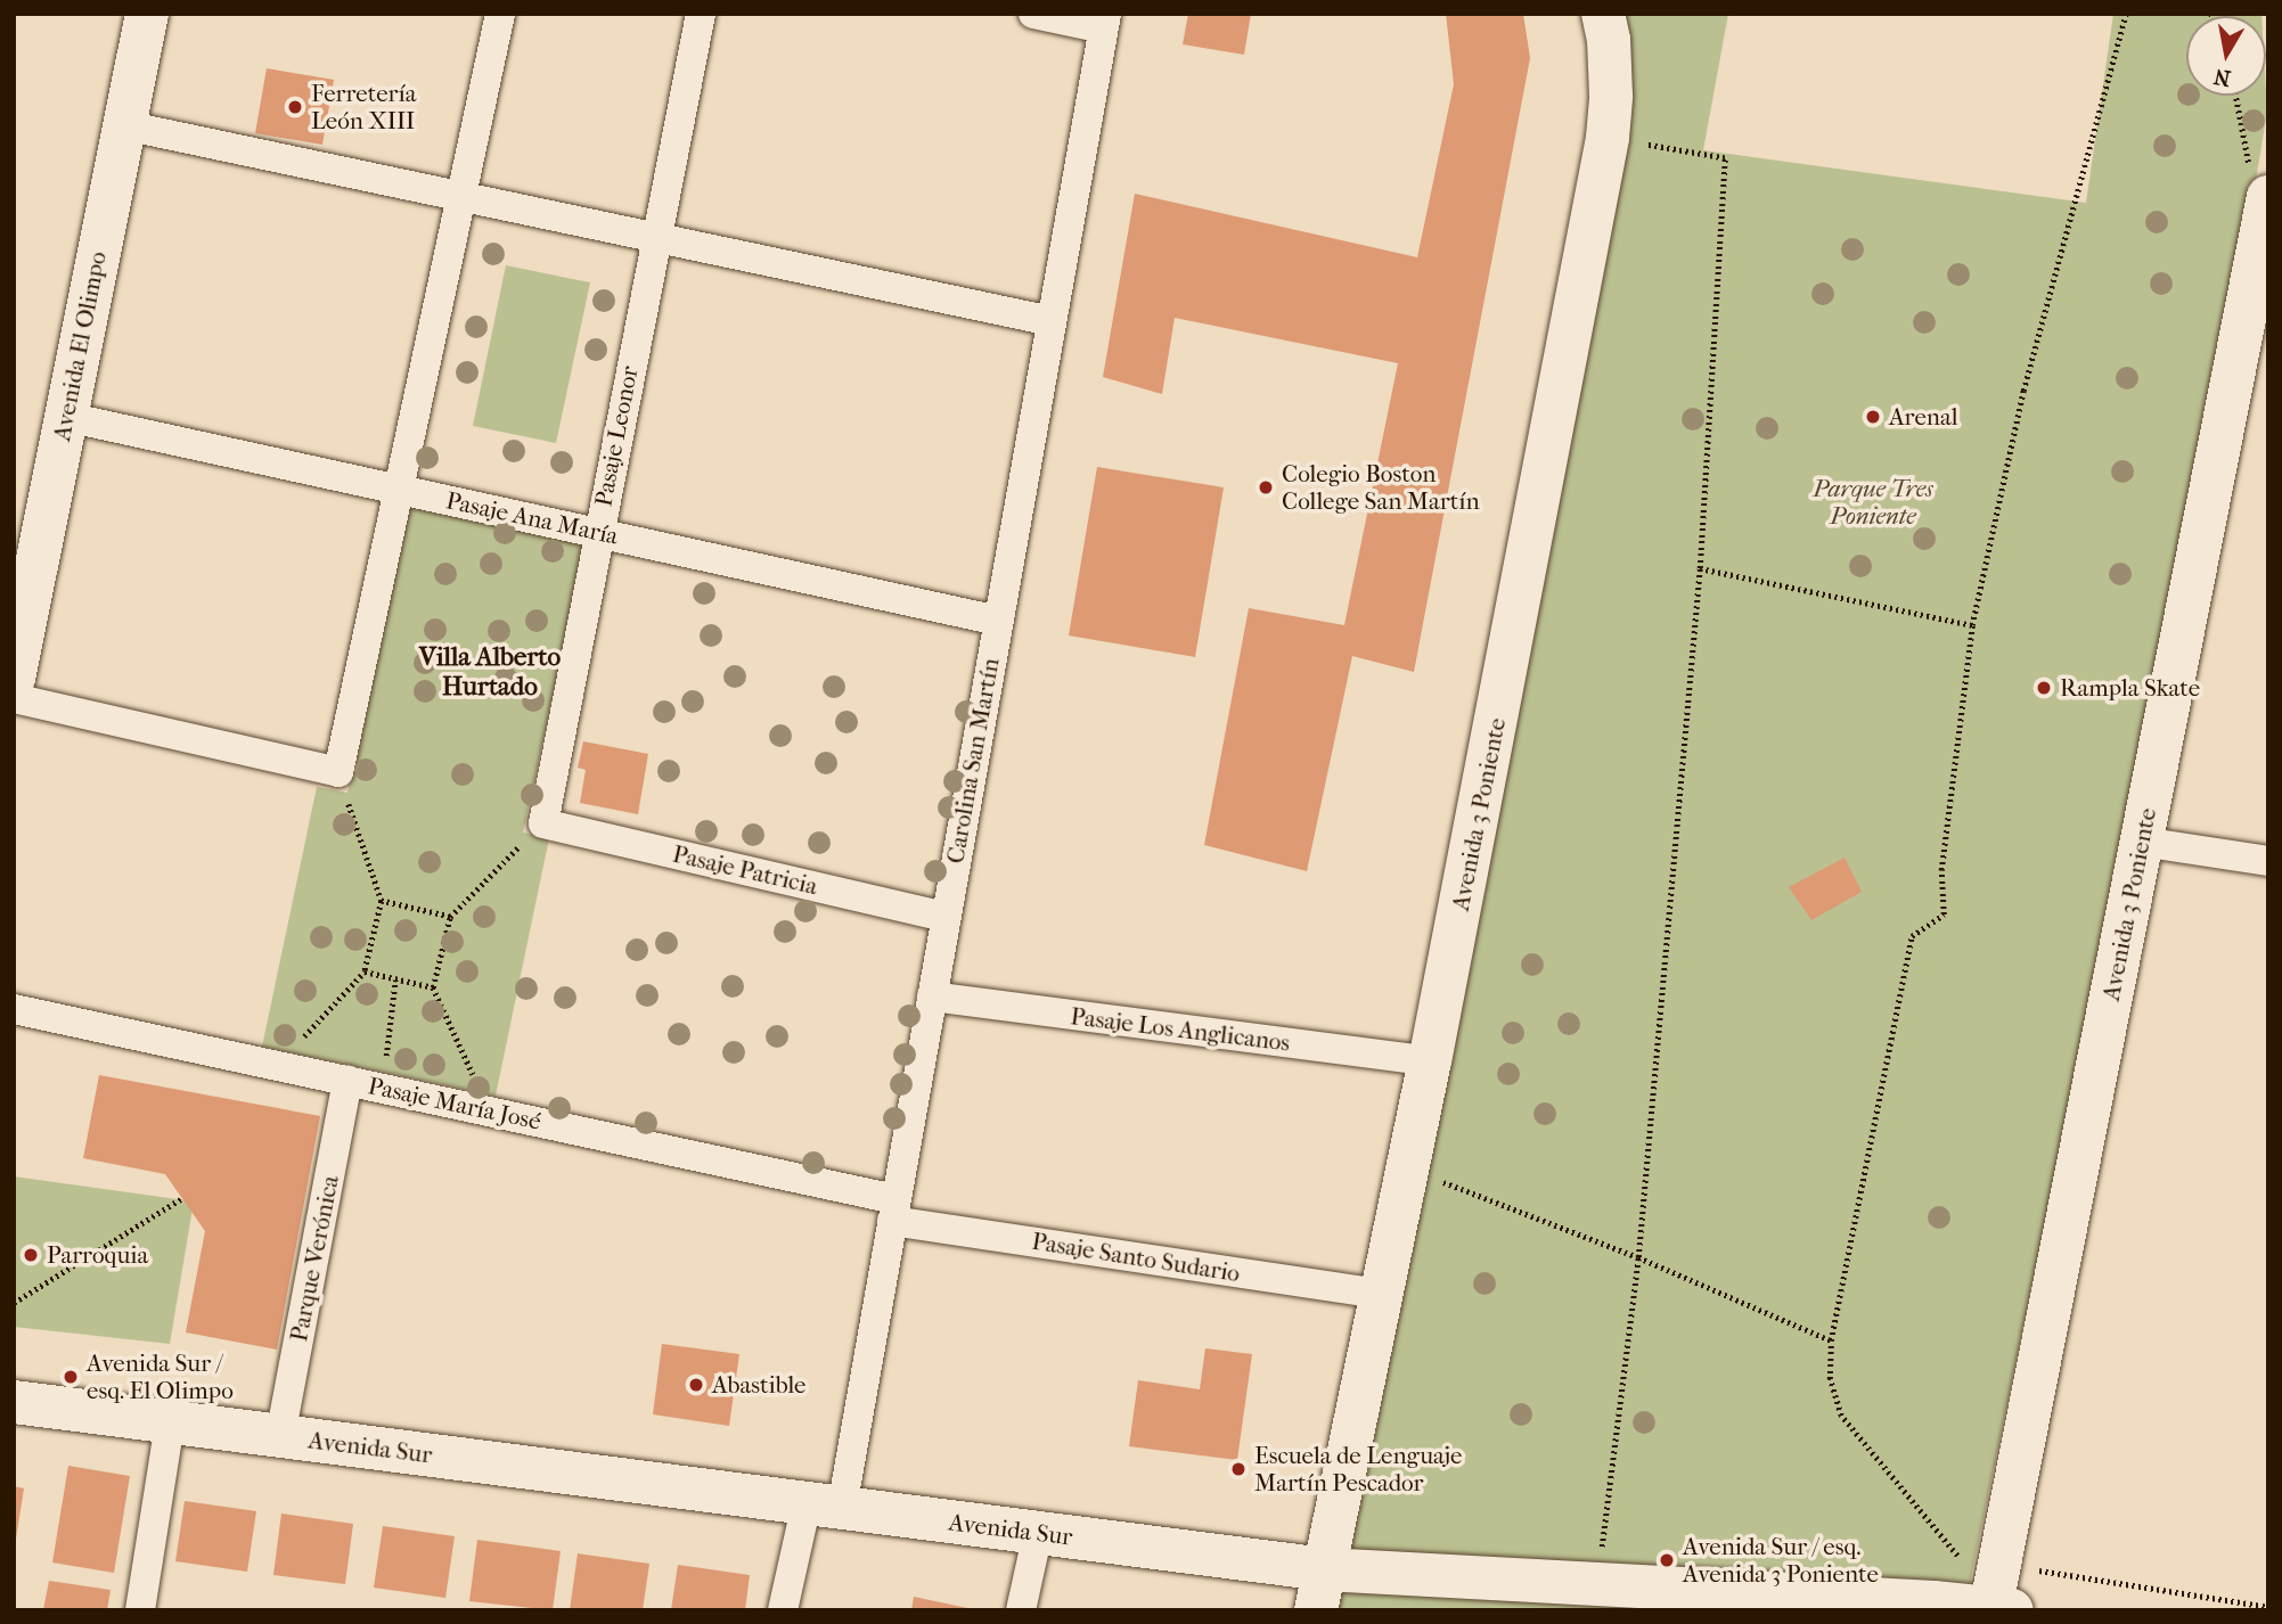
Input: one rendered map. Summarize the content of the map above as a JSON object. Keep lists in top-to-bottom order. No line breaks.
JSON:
{"streets":{"street":["Avenida El Olimpo","Pasaje Leonor","Pasaje Ana María","Carolina San Martín","Avenida 3 Poniente","Pasaje Patricia","Pasaje Los Anglicanos","Pasaje María José","Pasaje Santo Sudario","Parque Verónica","Avenida Sur"]},"crossings":[["Avenida El Olimpo","Pasaje Ana María"],["Pasaje Leonor","Pasaje Ana María"],["Pasaje Leonor","Pasaje Patricia"],["Pasaje Ana María","Carolina San Martín"],["Carolina San Martín","Pasaje Patricia"],["Carolina San Martín","Pasaje Los Anglicanos"],["Carolina San Martín","Pasaje María José"],["Carolina San Martín","Pasaje Santo Sudario"],["Carolina San Martín","Avenida Sur"],["Avenida 3 Poniente","Pasaje Los Anglicanos"],["Avenida 3 Poniente","Pasaje Santo Sudario"],["Avenida 3 Poniente","Avenida Sur"],["Pasaje María José","Pasaje Santo Sudario"],["Pasaje María José","Parque Verónica"],["Parque Verónica","Avenida Sur"]],"districts":["Villa Alberto Hurtado"],"parks":["Parque Tres Poniente"],"places":["Ferretería León XIII","Arenal","Colegio Boston College San Martín","Rampla Skate","Parroquia","Avenida Sur / esq. El Olimpo","Abastible","Escuela de Lenguaje Martín Pescador","Avenida Sur / esq. Avenida 3 Poniente"],"north":"bottom"}
